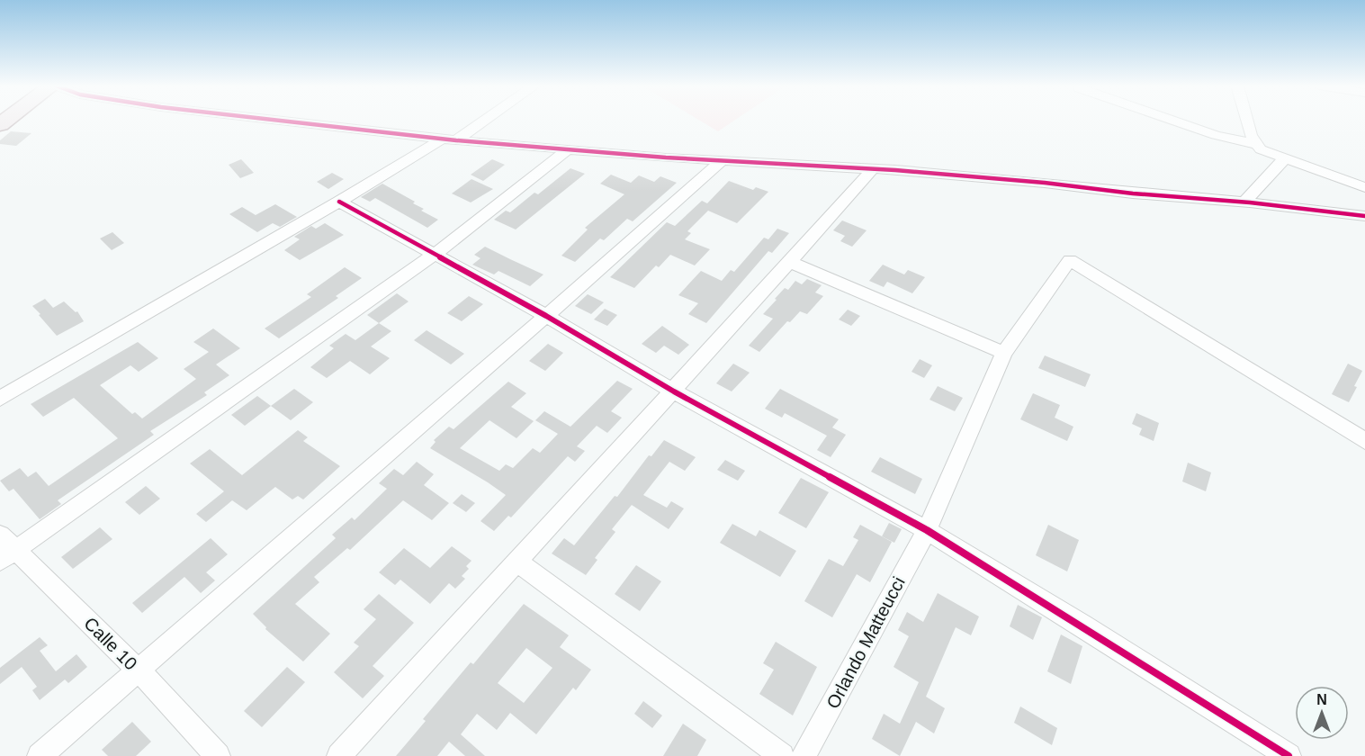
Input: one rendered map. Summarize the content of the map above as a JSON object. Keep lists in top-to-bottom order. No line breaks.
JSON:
{"streets":{"street":["Orlando Matteucci","Calle 10"]},"north":"top"}
